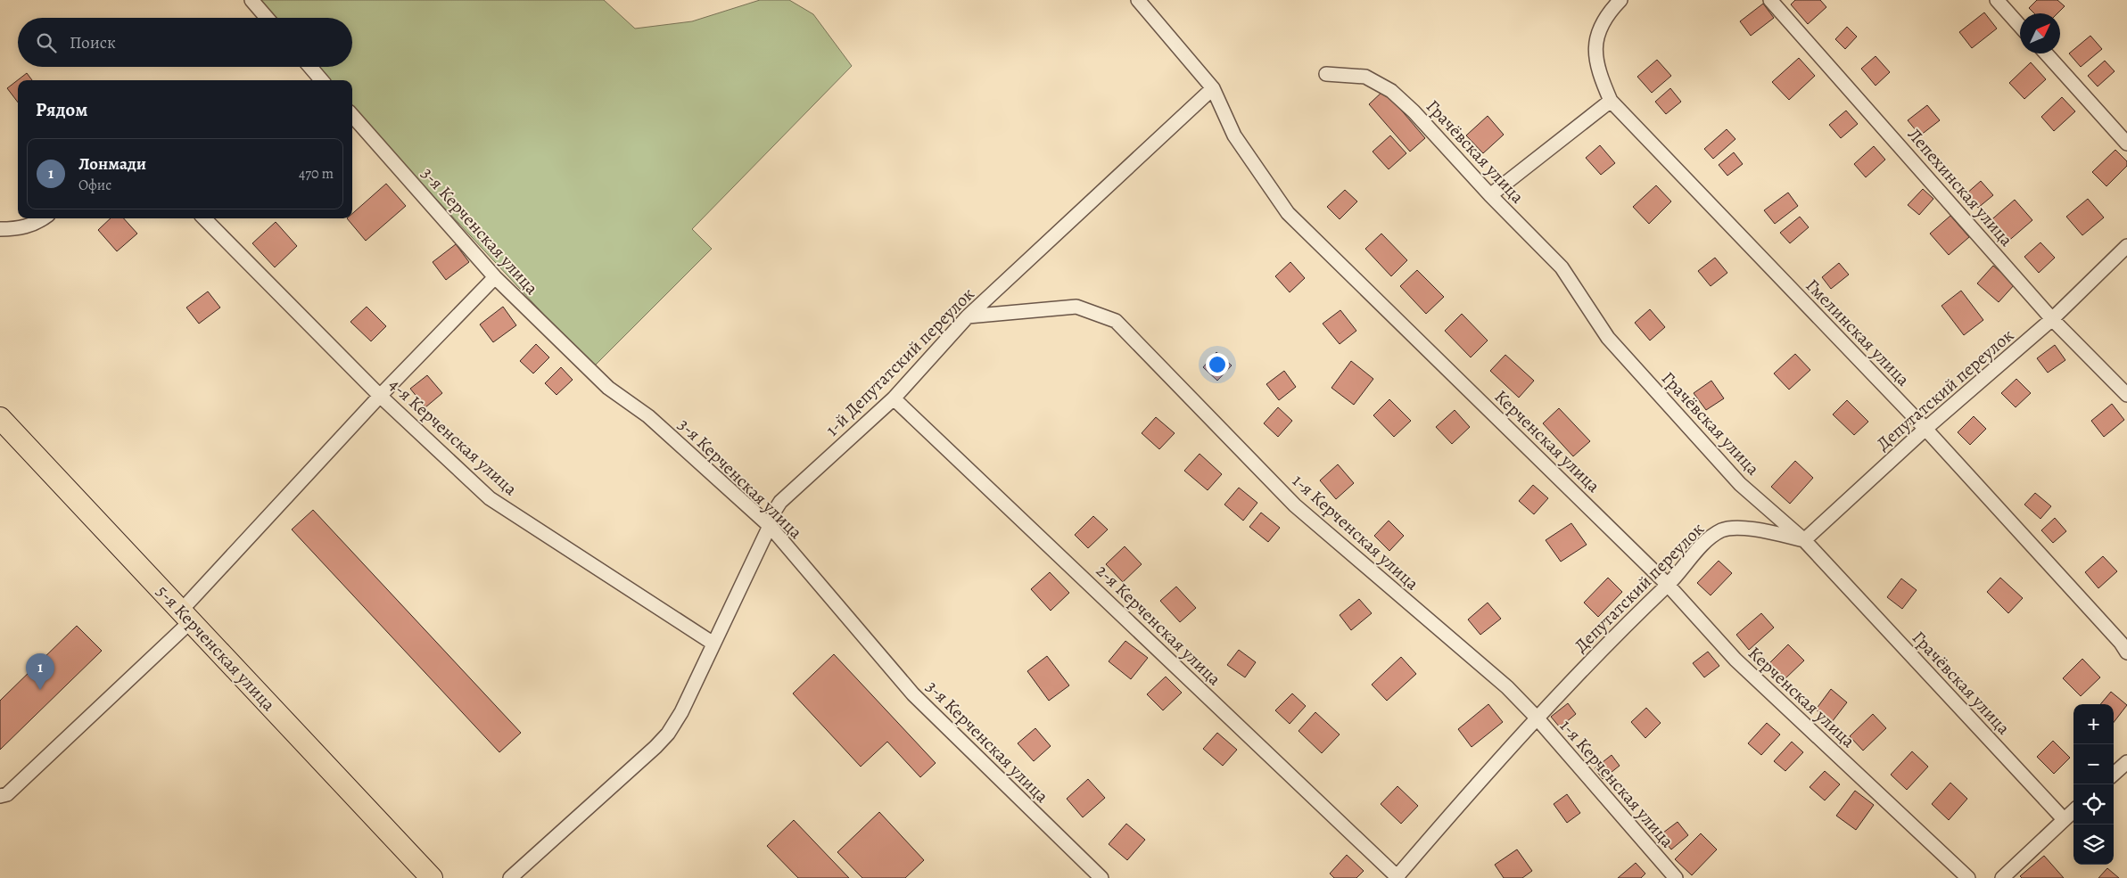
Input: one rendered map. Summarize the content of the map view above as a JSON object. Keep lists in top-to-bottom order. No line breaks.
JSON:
{"streets":{"main road":["5-я Керченская улица"],"street":["Грачёвская улица","Лепехинская улица","3-я Керченская улица","Гмелинская улица","1-й Депутатский переулок","Депутатский переулок","4-я Керченская улица","Керченская улица","1-я Керченская улица","2-я Керченская улица"]},"crossings":[["Грачёвская улица","Депутатский переулок"],["Лепехинская улица","Депутатский переулок"],["3-я Керченская улица","1-й Депутатский переулок"],["Гмелинская улица","Депутатский переулок"],["1-й Депутатский переулок","4-я Керченская улица"],["1-й Депутатский переулок","Керченская улица"],["1-й Депутатский переулок","1-я Керченская улица"],["1-й Депутатский переулок","2-я Керченская улица"],["Депутатский переулок","Керченская улица"],["Депутатский переулок","1-я Керченская улица"],["Депутатский переулок","2-я Керченская улица"]],"north":"top right","page":{"search":"Поиск","heading":"Рядом","list":[{"mark":"1","name":"Лонмади","note":"Офис","value":"470 m"}],"pins":"1","map_buttons":["+","−"]}}
